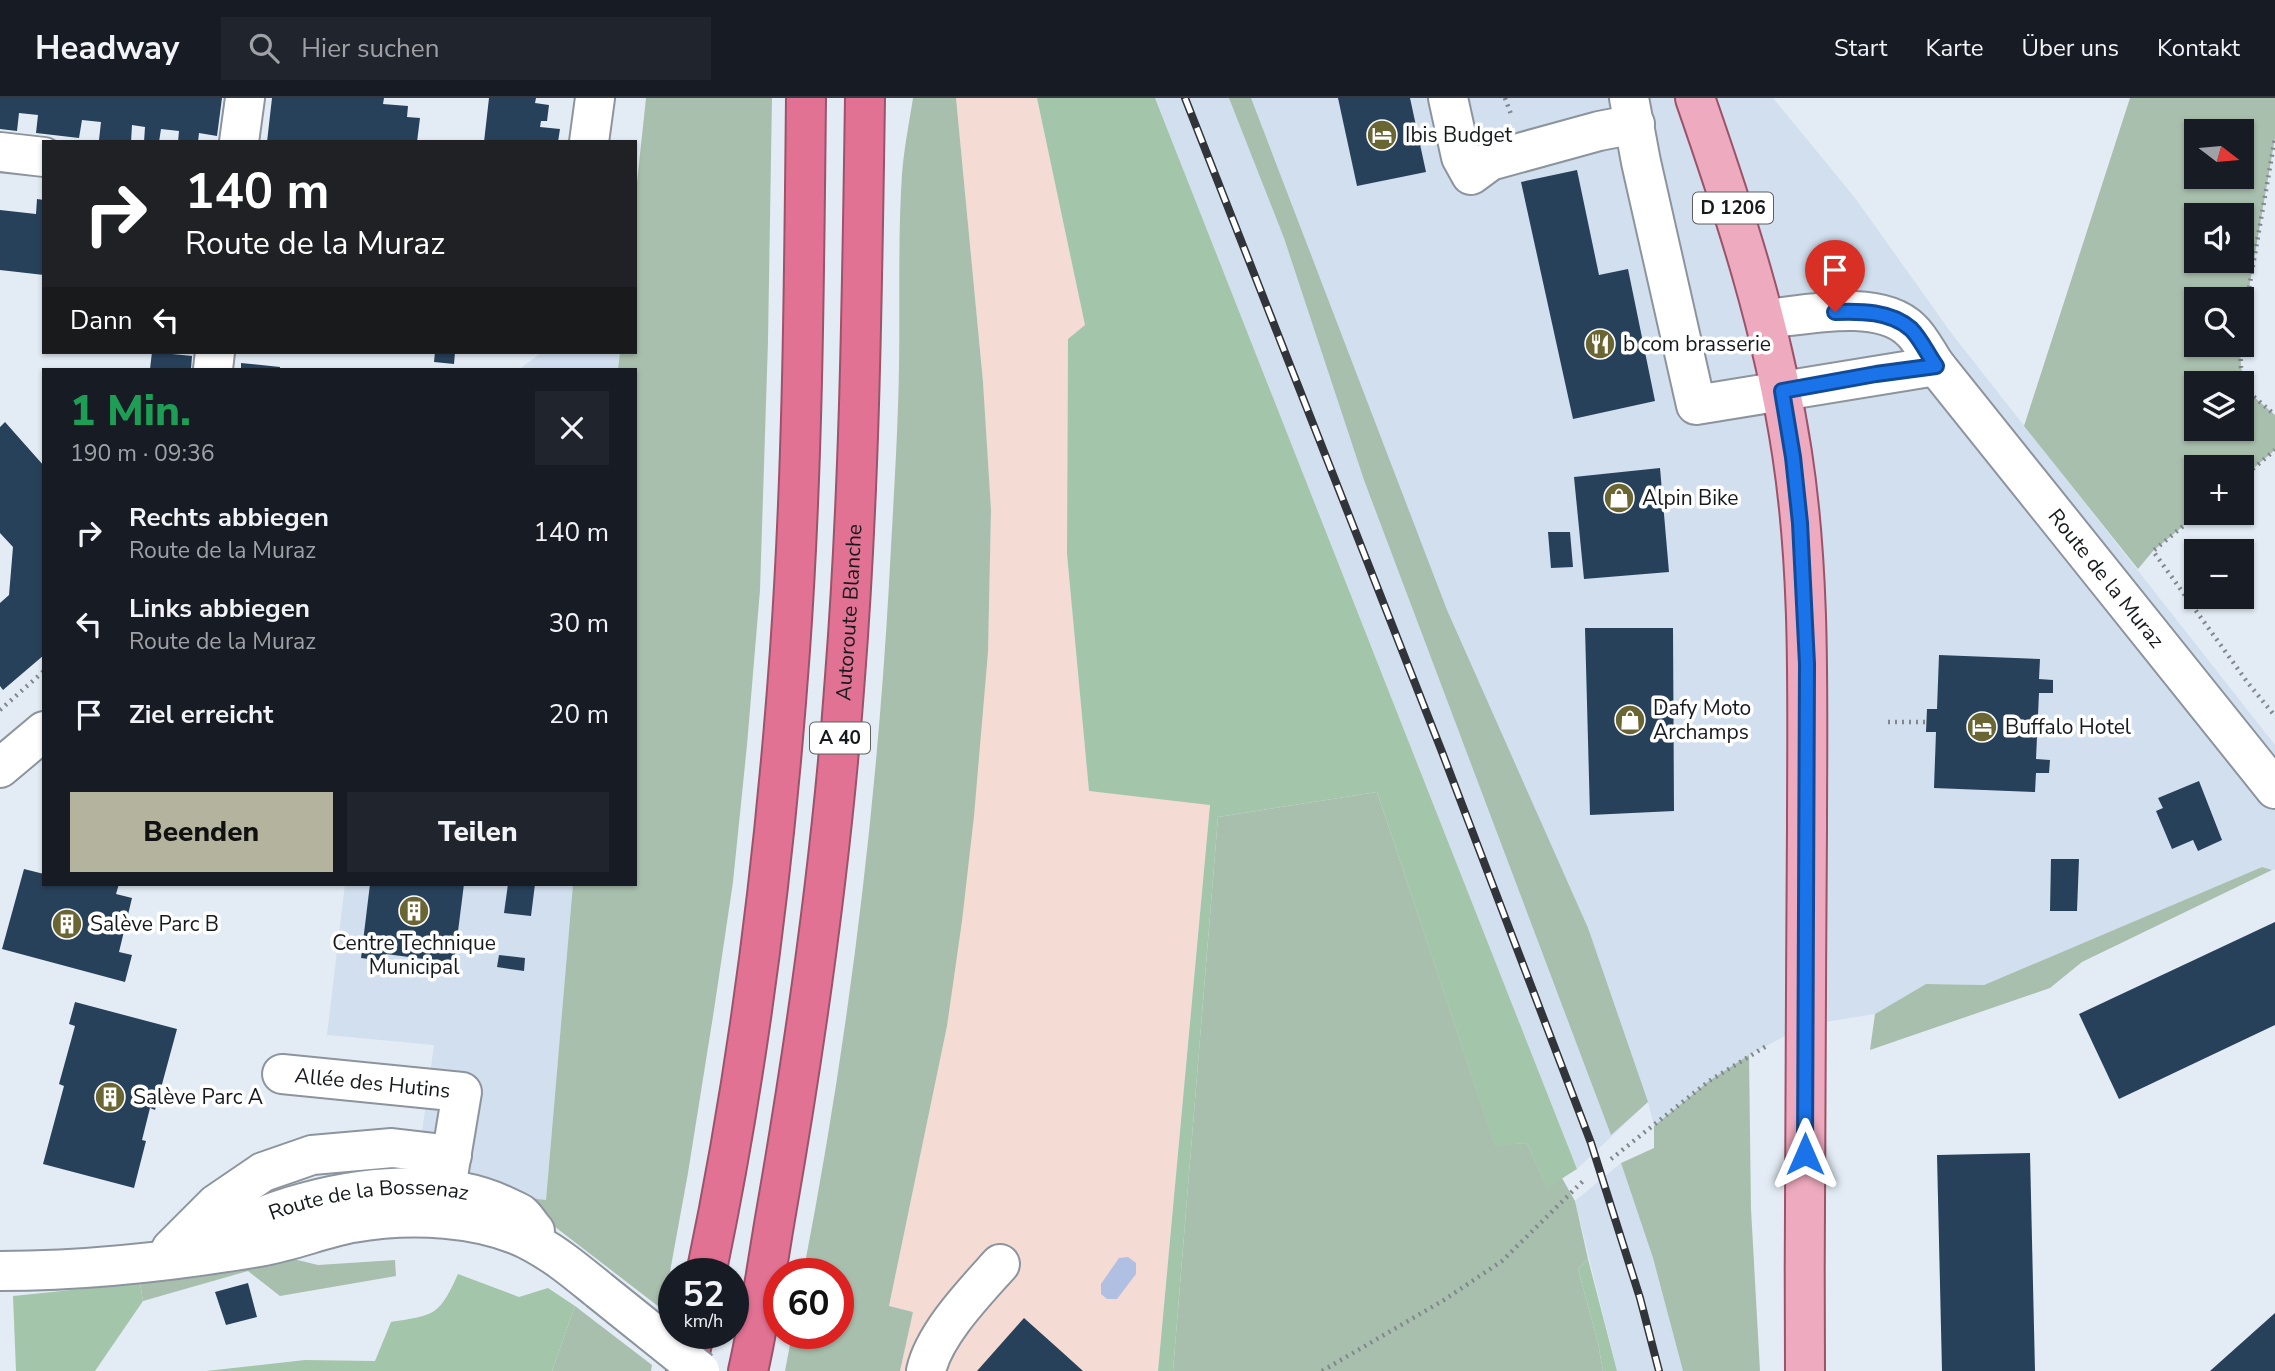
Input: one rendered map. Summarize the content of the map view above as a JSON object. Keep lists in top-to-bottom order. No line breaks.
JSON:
{"streets":{"highway":["Autoroute Blanche","A 40"],"main road":["D 1206"],"street":["Route de la Muraz","Allée des Hutins","Route de la Bossenaz"]},"crossings":[["D 1206","Route de la Muraz"],["Allée des Hutins","Route de la Bossenaz"]],"places":{"hotel":["Ibis Budget","Buffalo Hotel"],"restaurant":["b com brasserie"],"shop":["Alpin Bike","Dafy Moto Archamps"],"building":["Centre Technique Municipal","Salève Parc B","Salève Parc A"]},"north":"right","page":{"header":"Headway","search":"Hier suchen","nav":["Start","Karte","Über uns","Kontakt"],"map_buttons":["+","−"],"turn":["140 m","Route de la Muraz"],"then":"Dann","heading":["1 Min.","190 m · 09:36"],"list":[{"name":"Rechts abbiegen","note":"Route de la Muraz","value":"140 m"},{"name":"Links abbiegen","note":"Route de la Muraz","value":"30 m"},{"name":"Ziel erreicht","value":"20 m"}],"buttons":["Beenden","Teilen"],"speed":"52 km/h","limit":"60"}}
